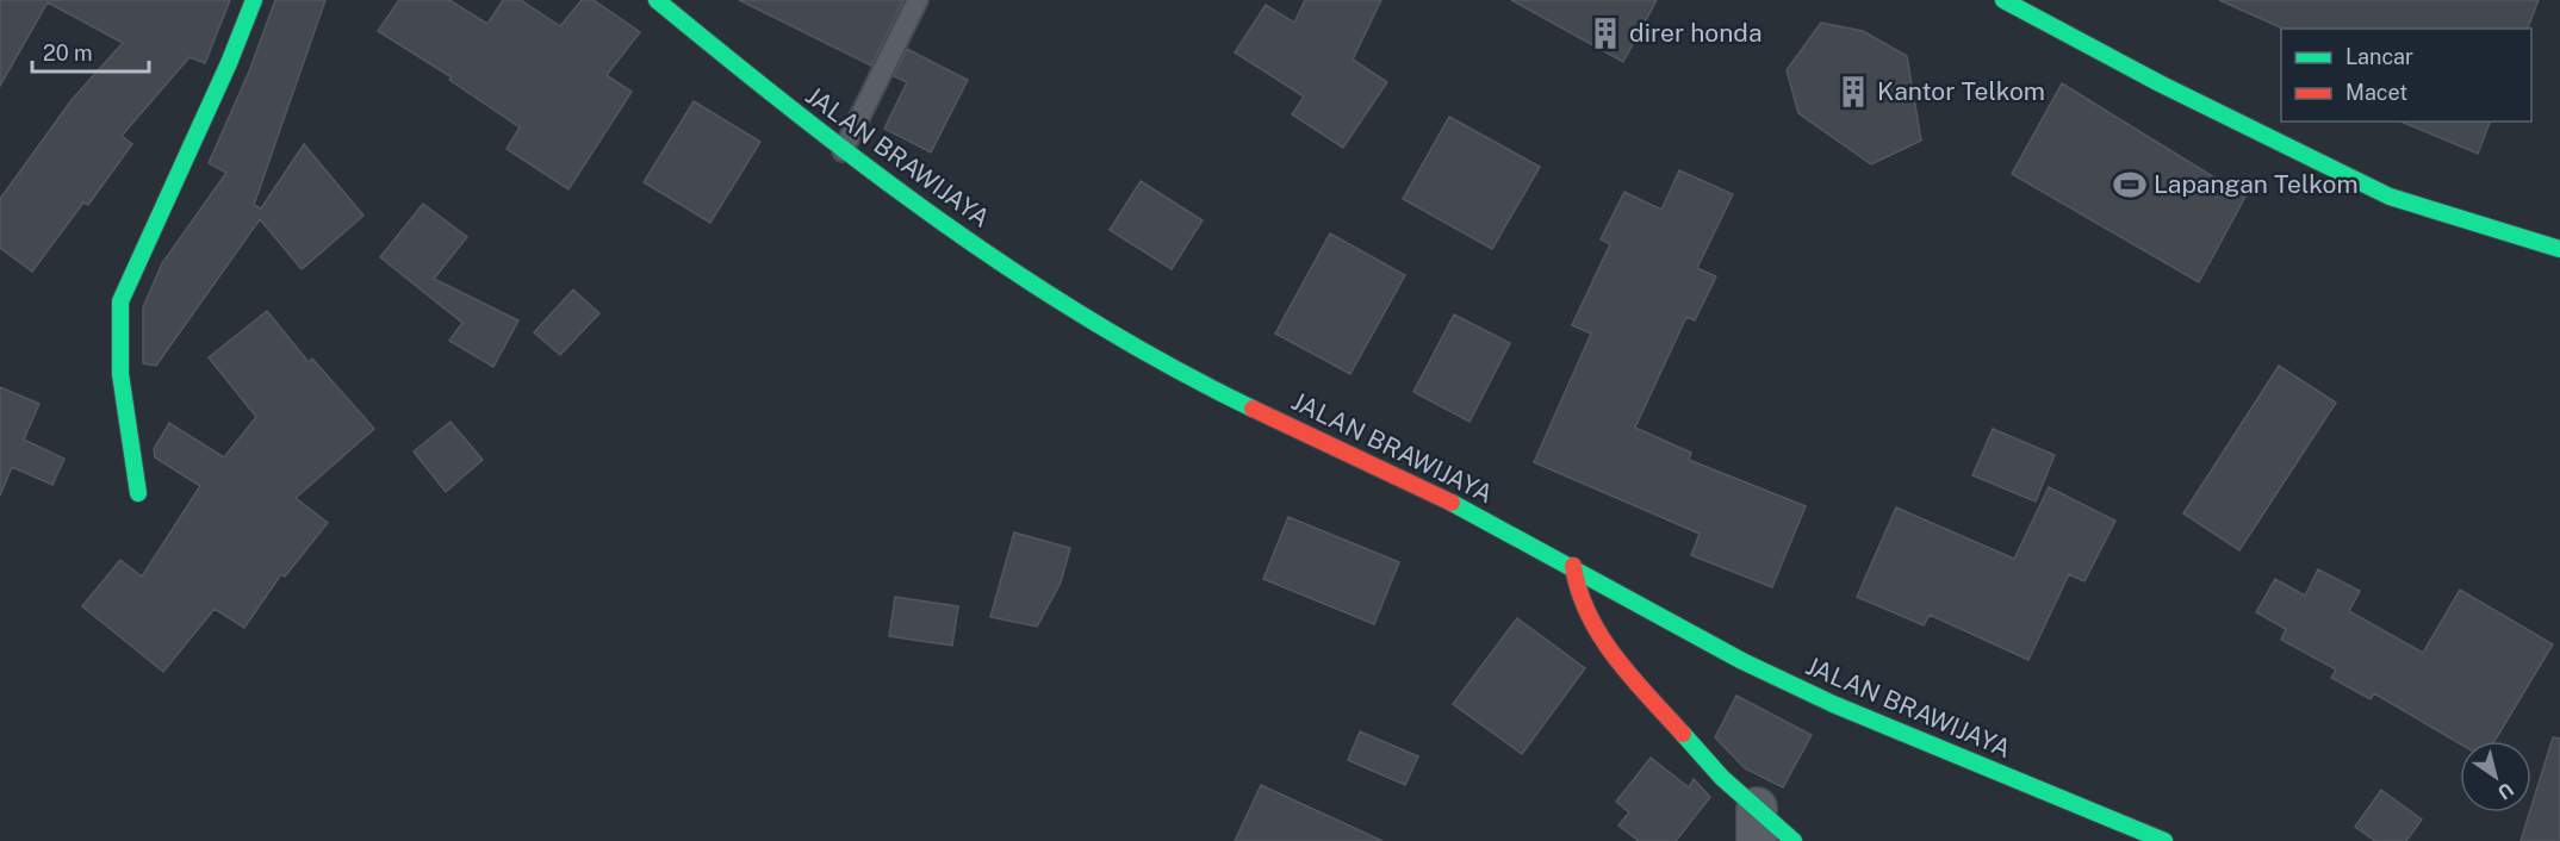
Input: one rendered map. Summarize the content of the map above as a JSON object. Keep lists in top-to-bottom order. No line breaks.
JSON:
{"streets":{"main road":["JALAN BRAWIJAYA"]},"places":{"building":["direr honda","Kantor Telkom"],"sports":["Lapangan Telkom"]},"legend":["Lancar","Macet"],"scale_bar":"20 m","north":"bottom right"}
